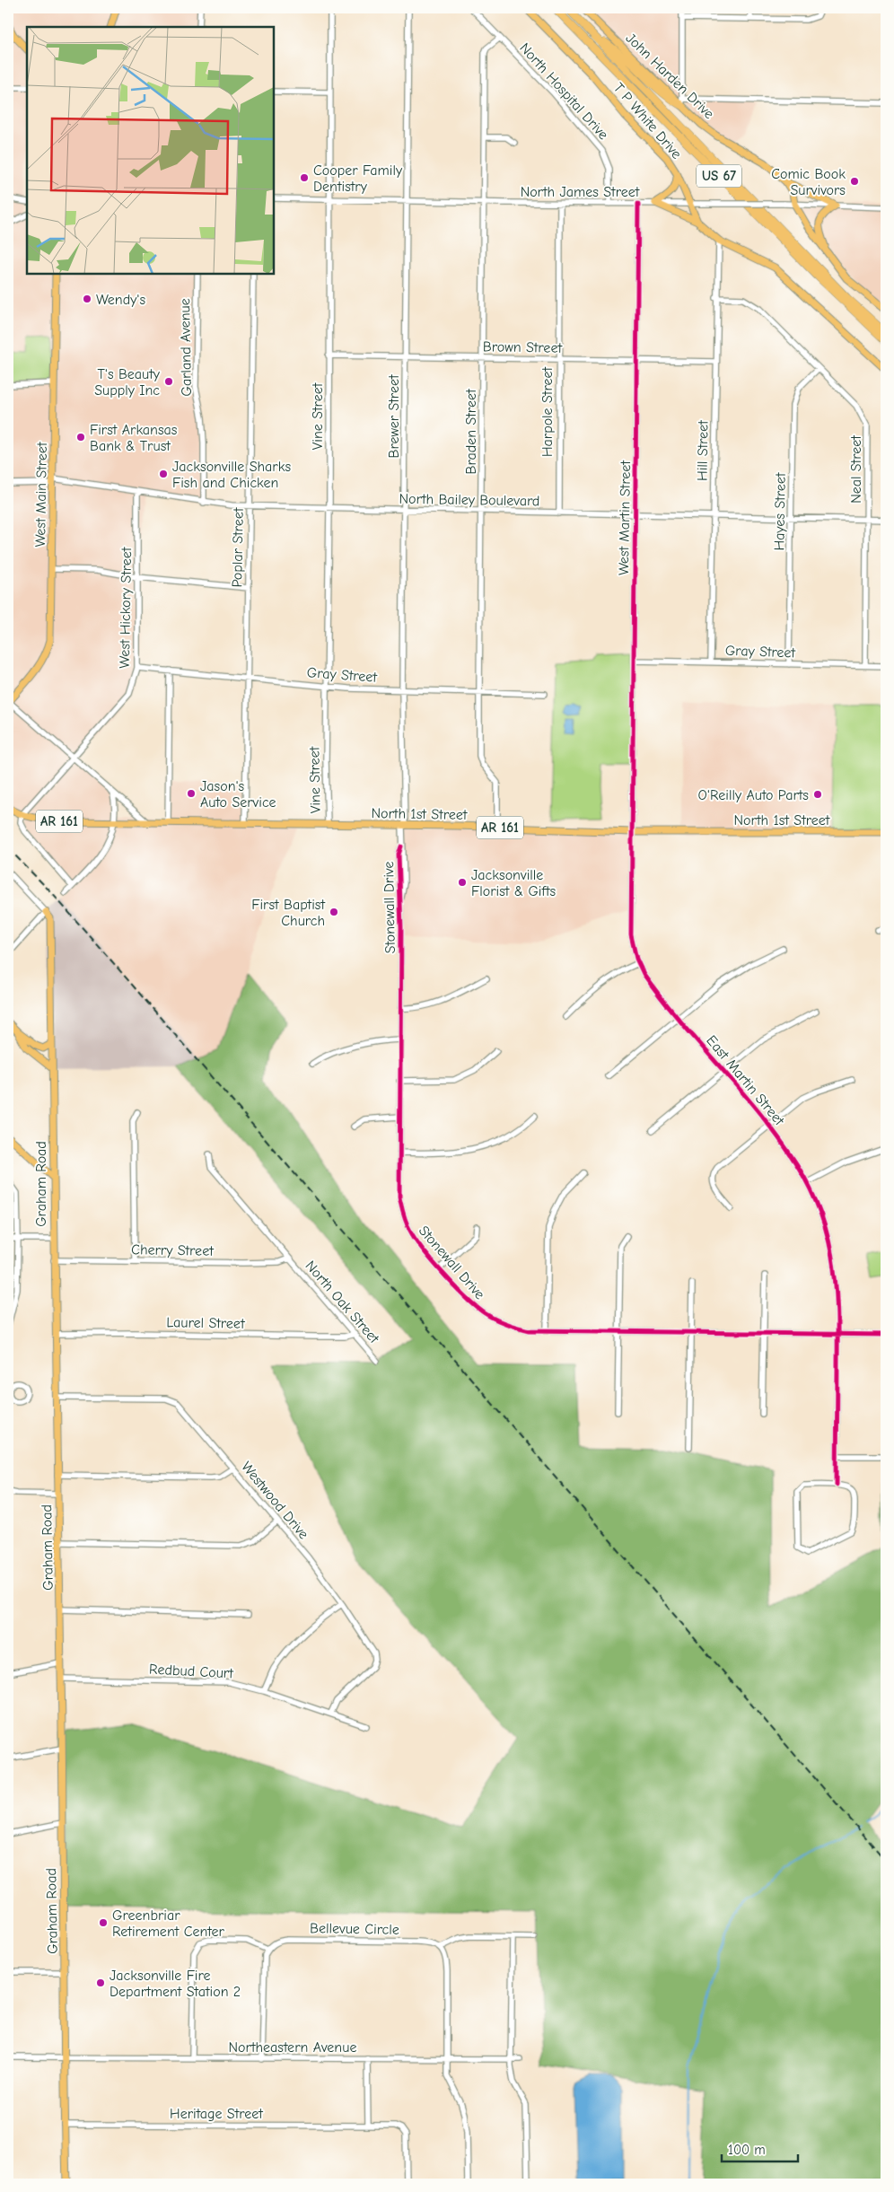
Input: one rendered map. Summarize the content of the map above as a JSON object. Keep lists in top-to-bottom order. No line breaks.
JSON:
{"streets":{"highway":["US 67"],"main road":["John Harden Drive","T P White Drive","West Main Street","North 1st Street","AR 161","Graham Road"],"street":["North Hospital Drive","North James Street","Brown Street","Garland Avenue","Harpole Street","Vine Street","Brewer Street","Braden Street","Hill Street","Neal Street","North Bailey Boulevard","Hayes Street","West Martin Street","Poplar Street","West Hickory Street","Gray Street","Stonewall Drive","East Martin Street","Cherry Street","North Oak Street","Laurel Street","Westwood Drive","Redbud Court","Bellevue Circle","Northeastern Avenue","Heritage Street"]},"crossings":[["John Harden Drive","North James Street"],["North Hospital Drive","North James Street"],["North Hospital Drive","Braden Street"],["T P White Drive","North James Street"],["T P White Drive","Hill Street"],["North James Street","Harpole Street"],["North James Street","Vine Street"],["North James Street","Brewer Street"],["North James Street","Braden Street"],["North James Street","West Martin Street"],["Brown Street","Harpole Street"],["Brown Street","Vine Street"],["Brown Street","Brewer Street"],["Brown Street","Braden Street"],["Brown Street","Hill Street"],["Brown Street","West Martin Street"],["Garland Avenue","North Bailey Boulevard"],["Harpole Street","North Bailey Boulevard"],["Vine Street","North Bailey Boulevard"],["Vine Street","Gray Street"],["Vine Street","North 1st Street"],["Brewer Street","North Bailey Boulevard"],["Brewer Street","Gray Street"],["Brewer Street","North 1st Street"],["Brewer Street","Stonewall Drive"],["Braden Street","North Bailey Boulevard"],["Braden Street","Gray Street"],["Braden Street","North 1st Street"],["Hill Street","Neal Street"],["Hill Street","North Bailey Boulevard"],["Hill Street","Gray Street"],["Neal Street","North Bailey Boulevard"],["Neal Street","Hayes Street"],["Neal Street","Gray Street"],["West Main Street","North Bailey Boulevard"],["North Bailey Boulevard","Hayes Street"],["North Bailey Boulevard","West Martin Street"],["North Bailey Boulevard","Poplar Street"],["North Bailey Boulevard","West Hickory Street"],["Hayes Street","Gray Street"],["West Martin Street","Gray Street"],["West Martin Street","North 1st Street"],["West Martin Street","East Martin Street"],["Poplar Street","Gray Street"],["Poplar Street","North 1st Street"],["West Hickory Street","Gray Street"],["West Hickory Street","North 1st Street"],["North 1st Street","Stonewall Drive"],["North 1st Street","East Martin Street"],["Stonewall Drive","East Martin Street"],["Graham Road","Cherry Street"],["Graham Road","Laurel Street"],["Graham Road","Westwood Drive"],["Graham Road","Redbud Court"],["Graham Road","Northeastern Avenue"],["Graham Road","Heritage Street"],["Cherry Street","North Oak Street"],["North Oak Street","Laurel Street"],["Westwood Drive","Redbud Court"]],"places":["Cooper Family Dentistry","Comic Book Survivors","Wendy's","T's Beauty Supply Inc","First Arkansas Bank & Trust","Jacksonville Sharks Fish and Chicken","Jason's Auto Service","O'Reilly Auto Parts","Jacksonville Florist & Gifts","First Baptist Church","Greenbriar Retirement Center","Jacksonville Fire Department Station 2"],"scale_bar":"100 m"}
